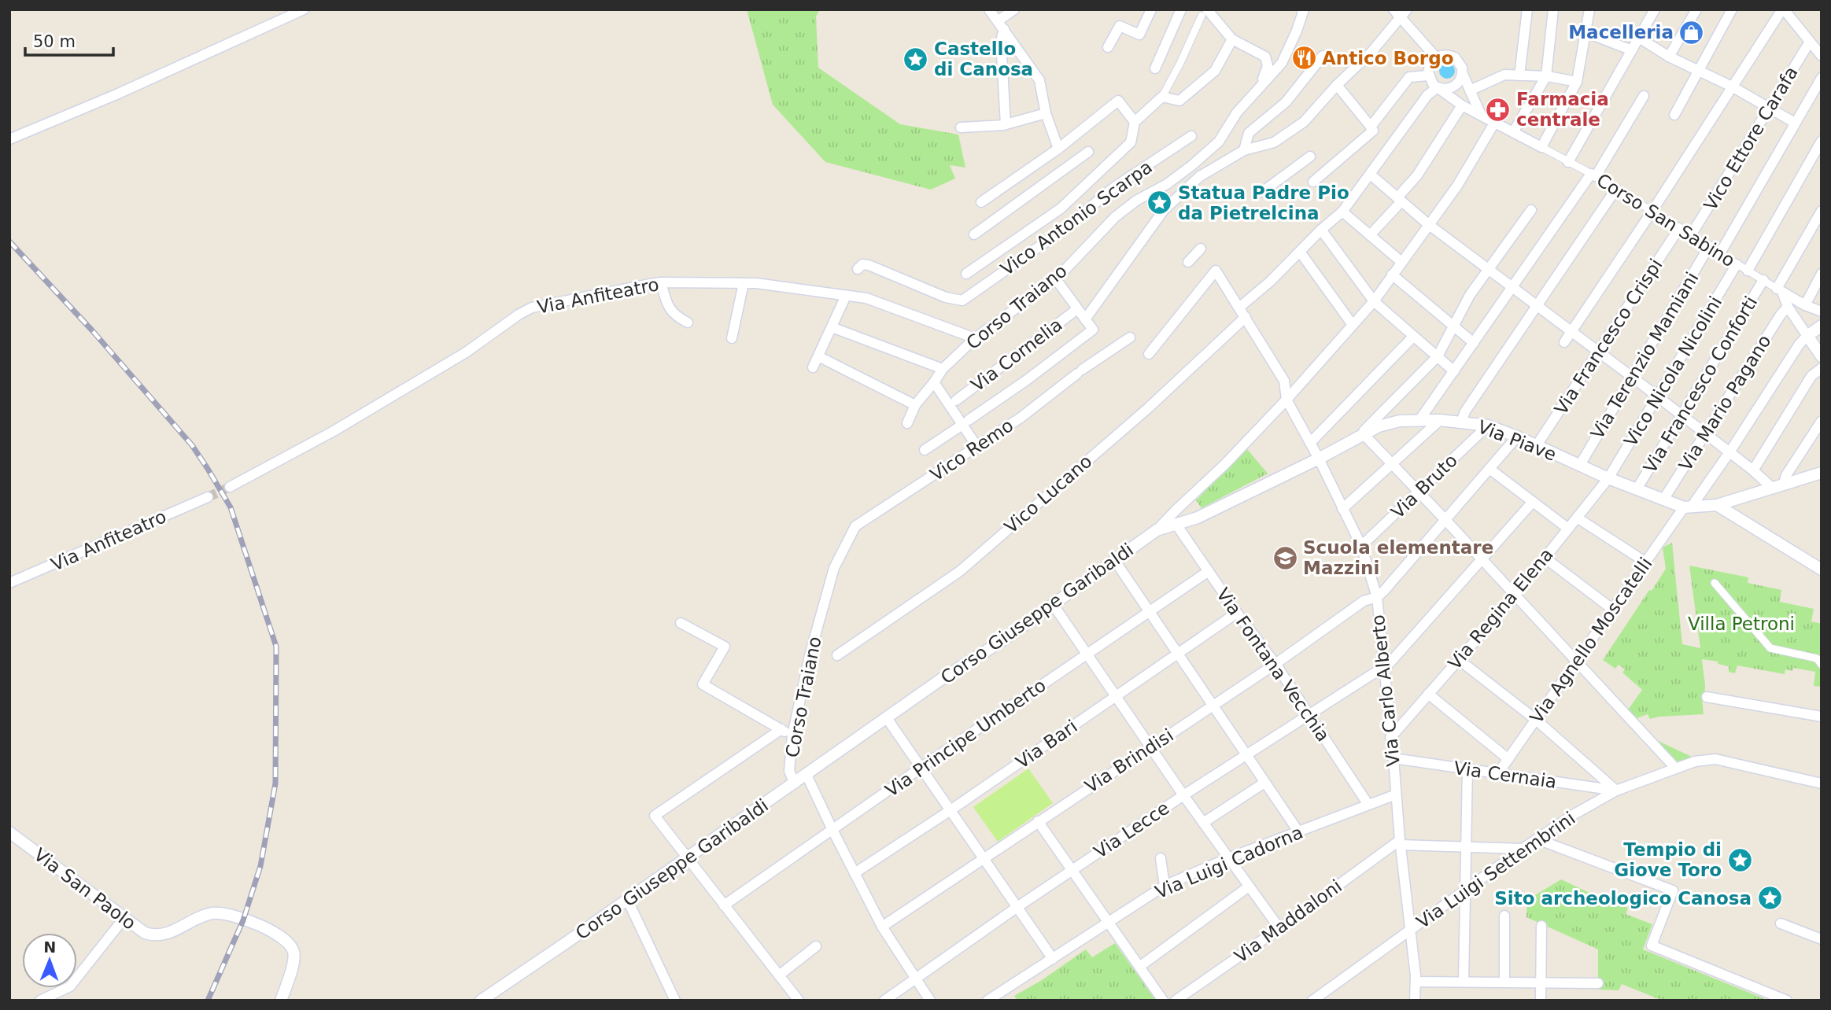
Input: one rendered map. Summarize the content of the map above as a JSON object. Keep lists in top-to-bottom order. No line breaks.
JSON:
{"streets":{"street":["Vico Ettore Carafa","Vico Antonio Scarpa","Corso San Sabino","Via Anfiteatro","Corso Traiano","Via Francesco Crispi","Via Cornelia","Via Terenzio Mamiani","Vico Nicola Nicolini","Via Francesco Conforti","Via Mario Pagano","Via Piave","Vico Remo","Via Bruto","Vico Lucano","Via Regina Elena","Corso Giuseppe Garibaldi","Via Agnello Moscatelli","Via Fontana Vecchia","Via Carlo Alberto","Via Principe Umberto","Via Bari","Via Brindisi","Via Cernaia","Via Lecce","Via Luigi Cadorna","Via Luigi Settembrini","Via San Paolo","Via Maddaloni"]},"crossings":[["Vico Ettore Carafa","Corso San Sabino"],["Corso San Sabino","Via Francesco Crispi"],["Corso San Sabino","Via Terenzio Mamiani"],["Corso San Sabino","Vico Nicola Nicolini"],["Corso San Sabino","Via Francesco Conforti"],["Corso San Sabino","Corso Giuseppe Garibaldi"],["Via Anfiteatro","Corso Traiano"],["Corso Traiano","Vico Remo"],["Corso Traiano","Corso Giuseppe Garibaldi"],["Via Francesco Crispi","Via Piave"],["Via Terenzio Mamiani","Via Piave"],["Vico Nicola Nicolini","Via Piave"],["Vico Nicola Nicolini","Via Regina Elena"],["Via Francesco Conforti","Via Piave"],["Via Mario Pagano","Via Piave"],["Via Piave","Via Bruto"],["Via Piave","Via Regina Elena"],["Via Piave","Corso Giuseppe Garibaldi"],["Via Piave","Via Agnello Moscatelli"],["Via Piave","Via Fontana Vecchia"],["Via Piave","Via Carlo Alberto"],["Via Bruto","Via Carlo Alberto"],["Vico Lucano","Via Carlo Alberto"],["Via Regina Elena","Via Carlo Alberto"],["Corso Giuseppe Garibaldi","Via Carlo Alberto"],["Via Agnello Moscatelli","Via Cernaia"],["Via Fontana Vecchia","Via Principe Umberto"],["Via Fontana Vecchia","Via Bari"],["Via Fontana Vecchia","Via Brindisi"],["Via Fontana Vecchia","Via Lecce"],["Via Fontana Vecchia","Via Luigi Cadorna"],["Via Carlo Alberto","Via Brindisi"],["Via Carlo Alberto","Via Cernaia"],["Via Carlo Alberto","Via Lecce"],["Via Carlo Alberto","Via Luigi Cadorna"],["Via Carlo Alberto","Via Luigi Settembrini"],["Via Carlo Alberto","Via Maddaloni"],["Via Cernaia","Via Luigi Settembrini"]],"parks":["Villa Petroni"],"places":{"shop":["Macelleria"],"restaurant":["Antico Borgo"],"place":["Castello di Canosa","Statua Padre Pio da Pietrelcina","Tempio di Giove Toro","Sito archeologico Canosa"],"pharmacy":["Farmacia centrale"],"school or university":["Scuola elementare Mazzini"]},"scale_bar":"50 m","north":"top"}
